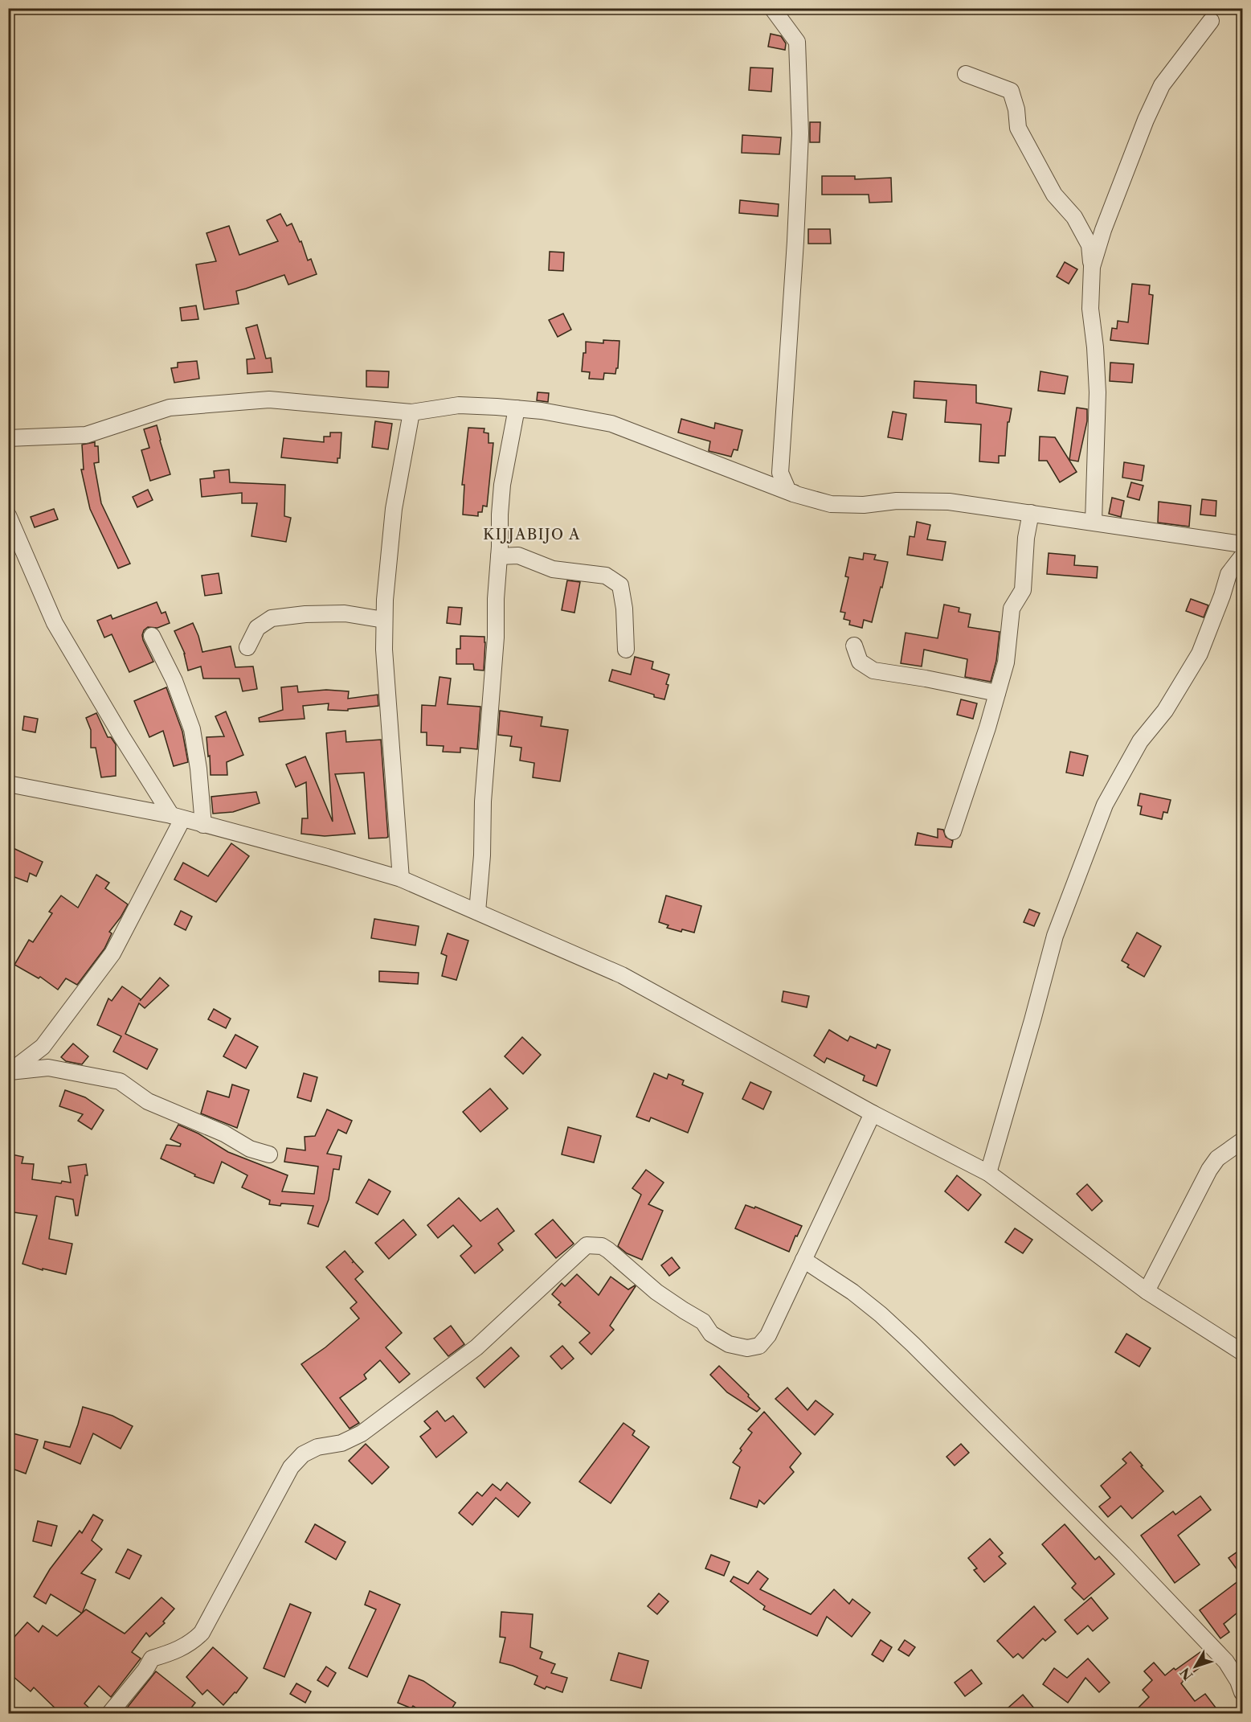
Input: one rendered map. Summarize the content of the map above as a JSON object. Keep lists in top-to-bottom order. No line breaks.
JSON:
{"districts":["KIJJABIJO A"],"north":"bottom left"}
